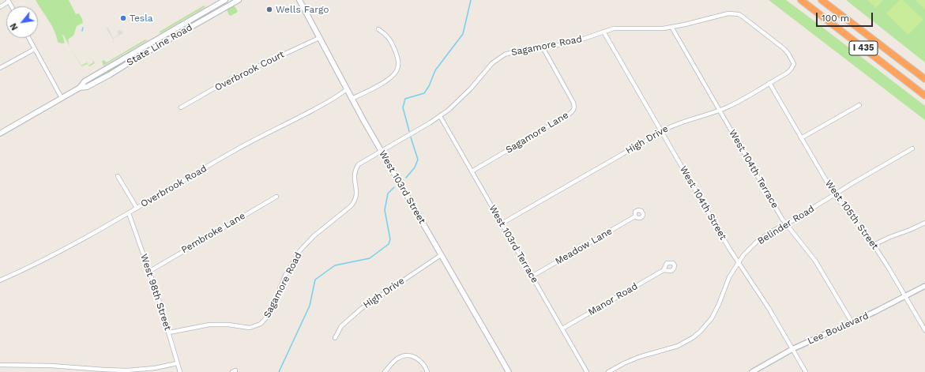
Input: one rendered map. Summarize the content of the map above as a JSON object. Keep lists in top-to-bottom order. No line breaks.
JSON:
{"streets":{"highway":["I 435"],"main road":["State Line Road","West 103rd Street"],"street":["Sagamore Road","Overbrook Court","Sagamore Lane","High Drive","West 104th Terrace","Overbrook Road","West 104th Street","West 105th Street","Belinder Road","Pembroke Lane","West 103rd Terrace","Meadow Lane","West 98th Street","Manor Road","Lee Boulevard"]},"crossings":[["Sagamore Road","Sagamore Lane"],["Sagamore Road","High Drive"],["Sagamore Road","West 104th Terrace"],["Sagamore Road","West 103rd Street"],["Sagamore Road","West 104th Street"],["Sagamore Road","West 103rd Terrace"],["Sagamore Road","West 98th Street"],["Overbrook Court","West 103rd Street"],["Sagamore Lane","West 103rd Terrace"],["High Drive","West 104th Terrace"],["High Drive","West 103rd Street"],["High Drive","West 104th Street"],["High Drive","West 105th Street"],["High Drive","West 103rd Terrace"],["West 104th Terrace","Belinder Road"],["West 104th Terrace","Lee Boulevard"],["Overbrook Road","West 103rd Street"],["Overbrook Road","West 98th Street"],["West 104th Street","Belinder Road"],["West 104th Street","Lee Boulevard"],["West 105th Street","Belinder Road"],["West 105th Street","Lee Boulevard"],["Pembroke Lane","West 98th Street"],["West 103rd Terrace","Meadow Lane"],["West 103rd Terrace","Manor Road"]],"places":["Wells Fargo","Tesla"],"scale_bar":"100 m","north":"bottom left"}
